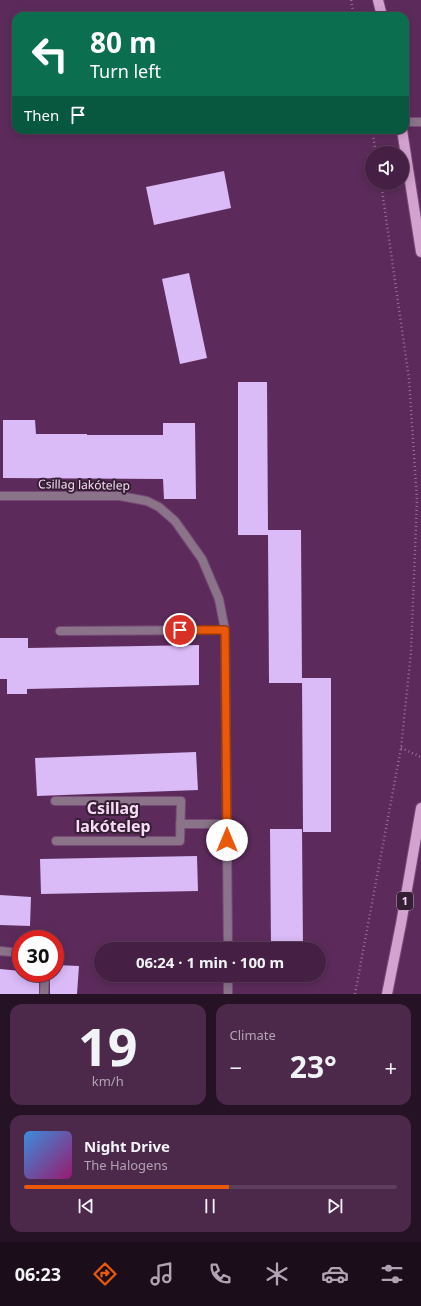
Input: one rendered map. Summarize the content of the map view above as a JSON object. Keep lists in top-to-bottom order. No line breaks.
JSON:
{"streets":{"main road":["1"],"street":["Csillag lakótelep"]},"districts":["Csillag lakótelep"],"page":{"turn":["80 m","Turn left"],"then":"Then","limit":"30","trip":"06:24 · 1 min · 100 m","tile":[["19","km/h"],"Climate"],"heat":["−","23°","+"],"song":["Night Drive","The Halogens"],"tabs":"06:23"}}
